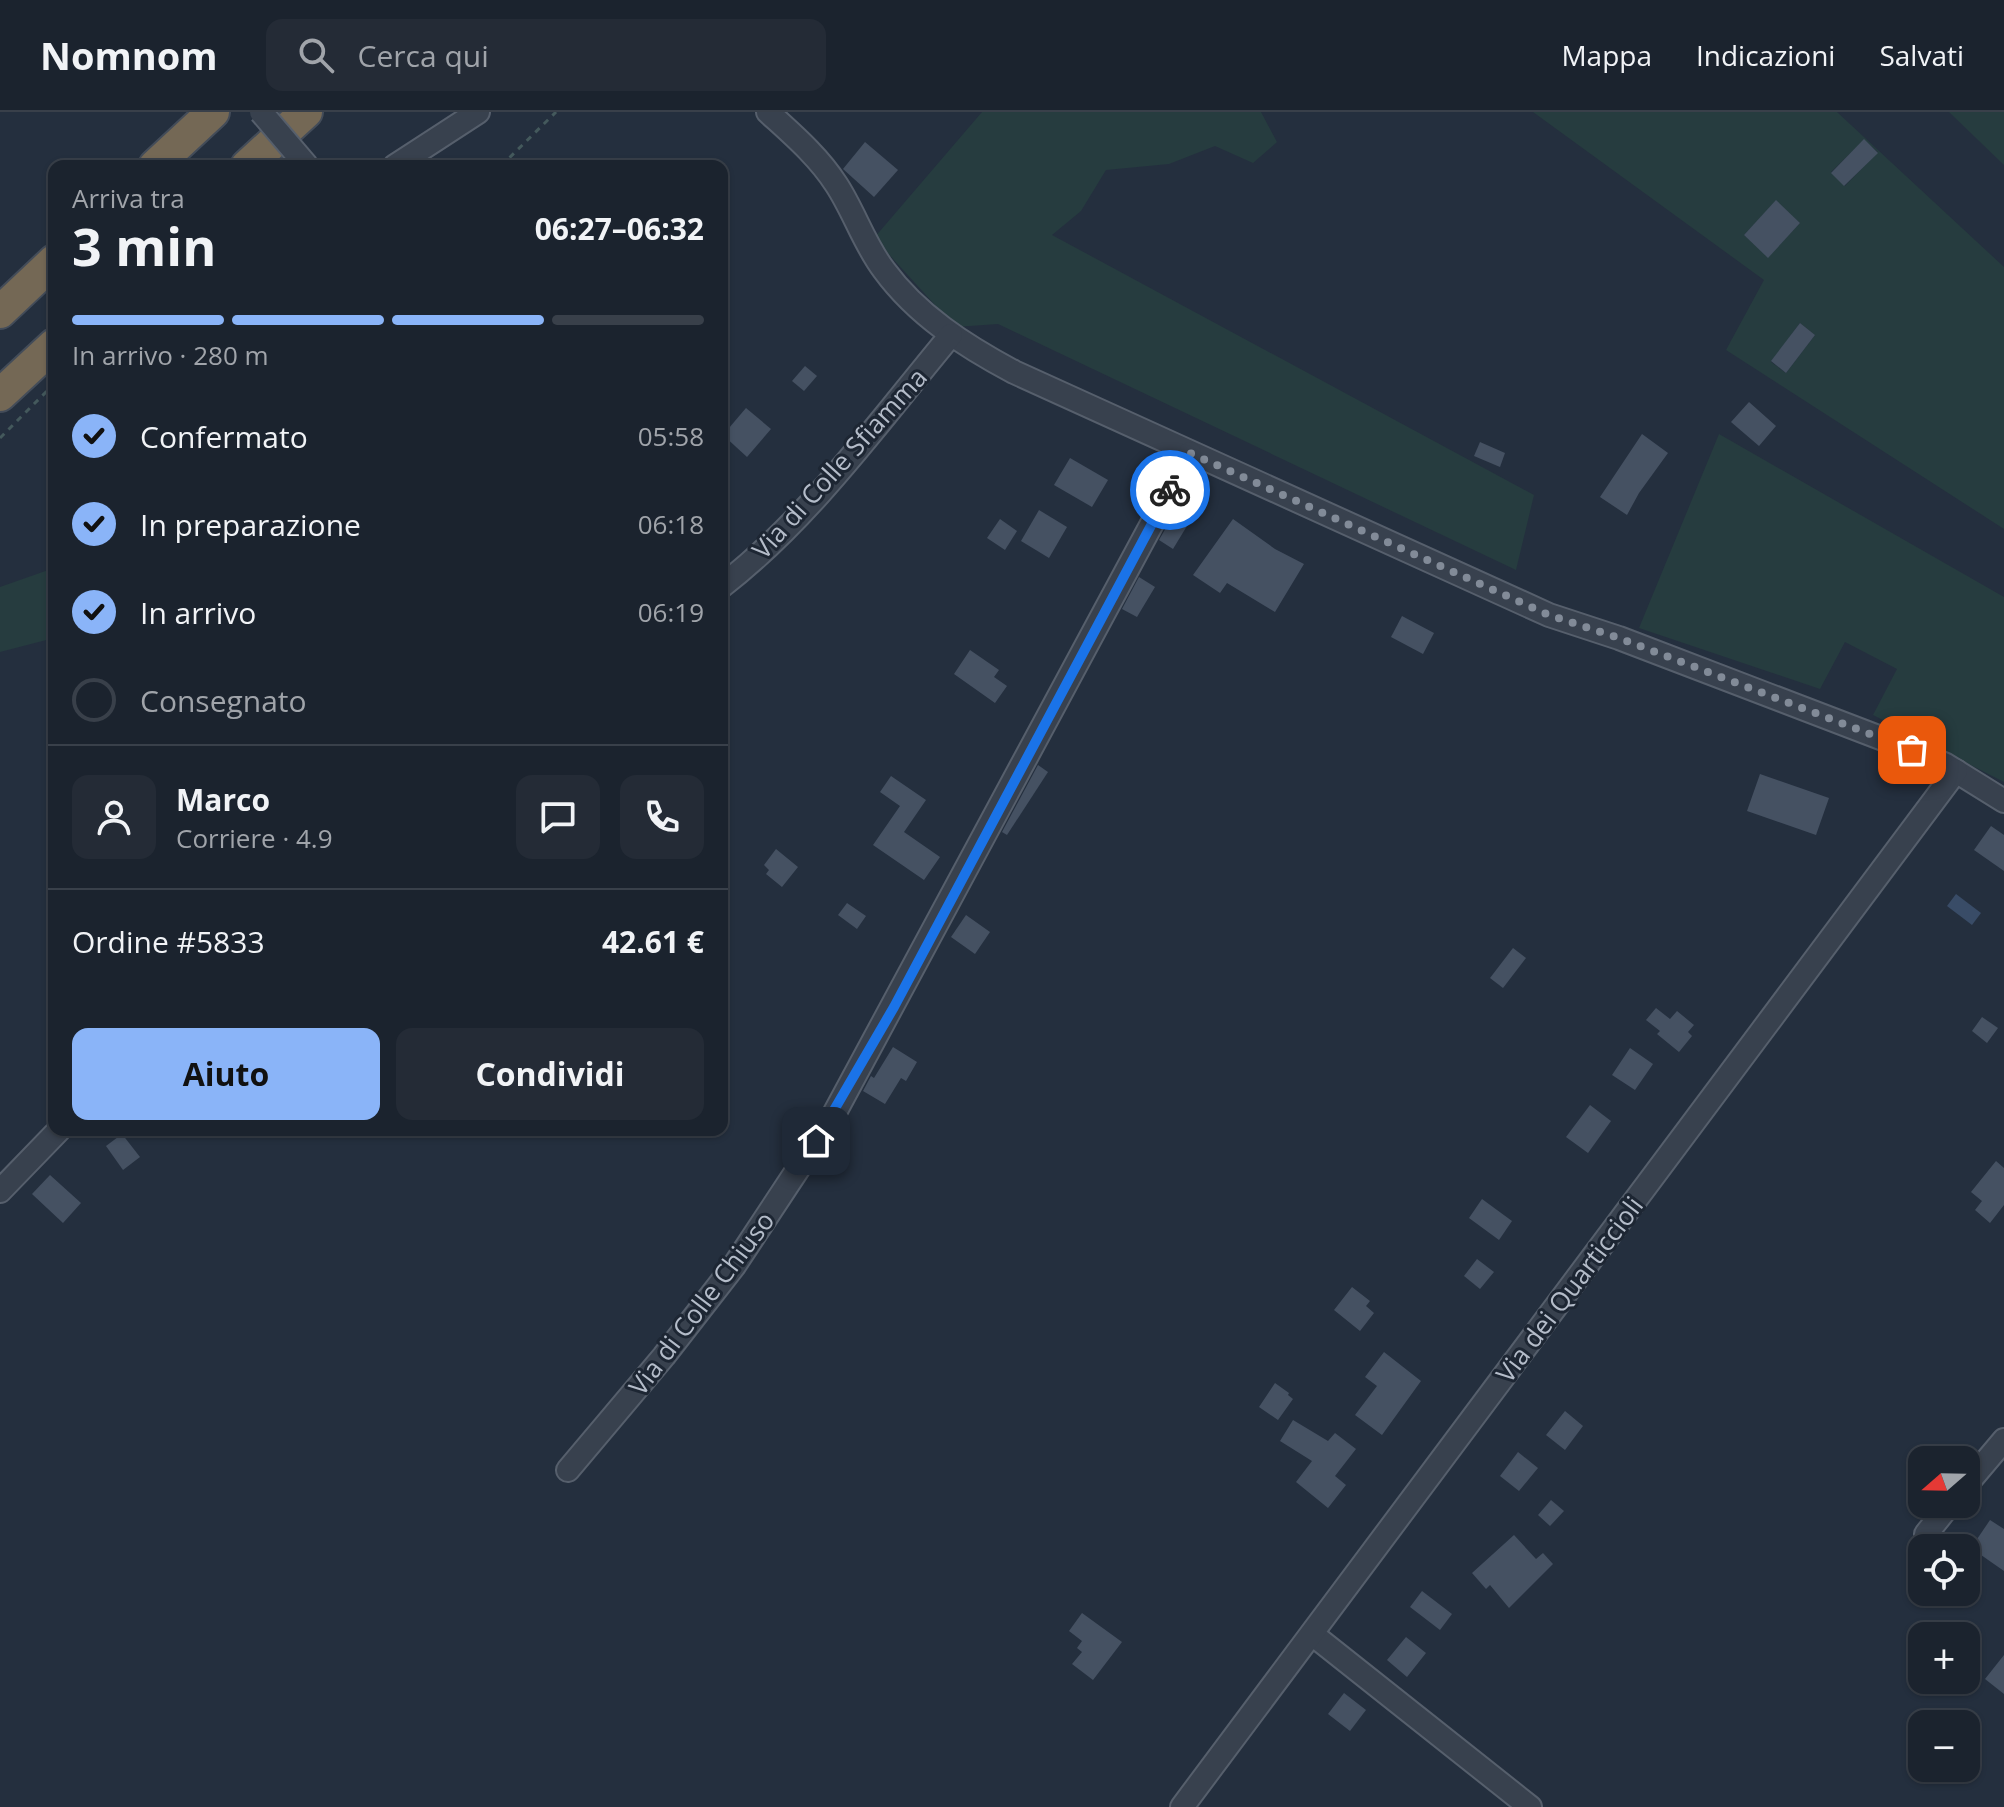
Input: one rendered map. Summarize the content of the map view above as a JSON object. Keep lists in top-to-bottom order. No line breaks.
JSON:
{"streets":{"street":["Via di Colle Sfiamma","Via dei Quarticcioli","Via di Colle Chiuso"]},"north":"left","page":{"header":"Nomnom","search":"Cerca qui","nav":["Mappa","Indicazioni","Salvati"],"heading":["3 min","Arriva tra","06:27–06:32"],"panel":["Marco","Corriere · 4.9","Ordine #5833","42.61 €"],"bar":"In arrivo · 280 m","list":[["Confermato","05:58"],["In preparazione","06:18"],["In arrivo","06:19"],"Consegnato"],"buttons":["Aiuto","Condividi"],"map_buttons":["+","−"]}}
